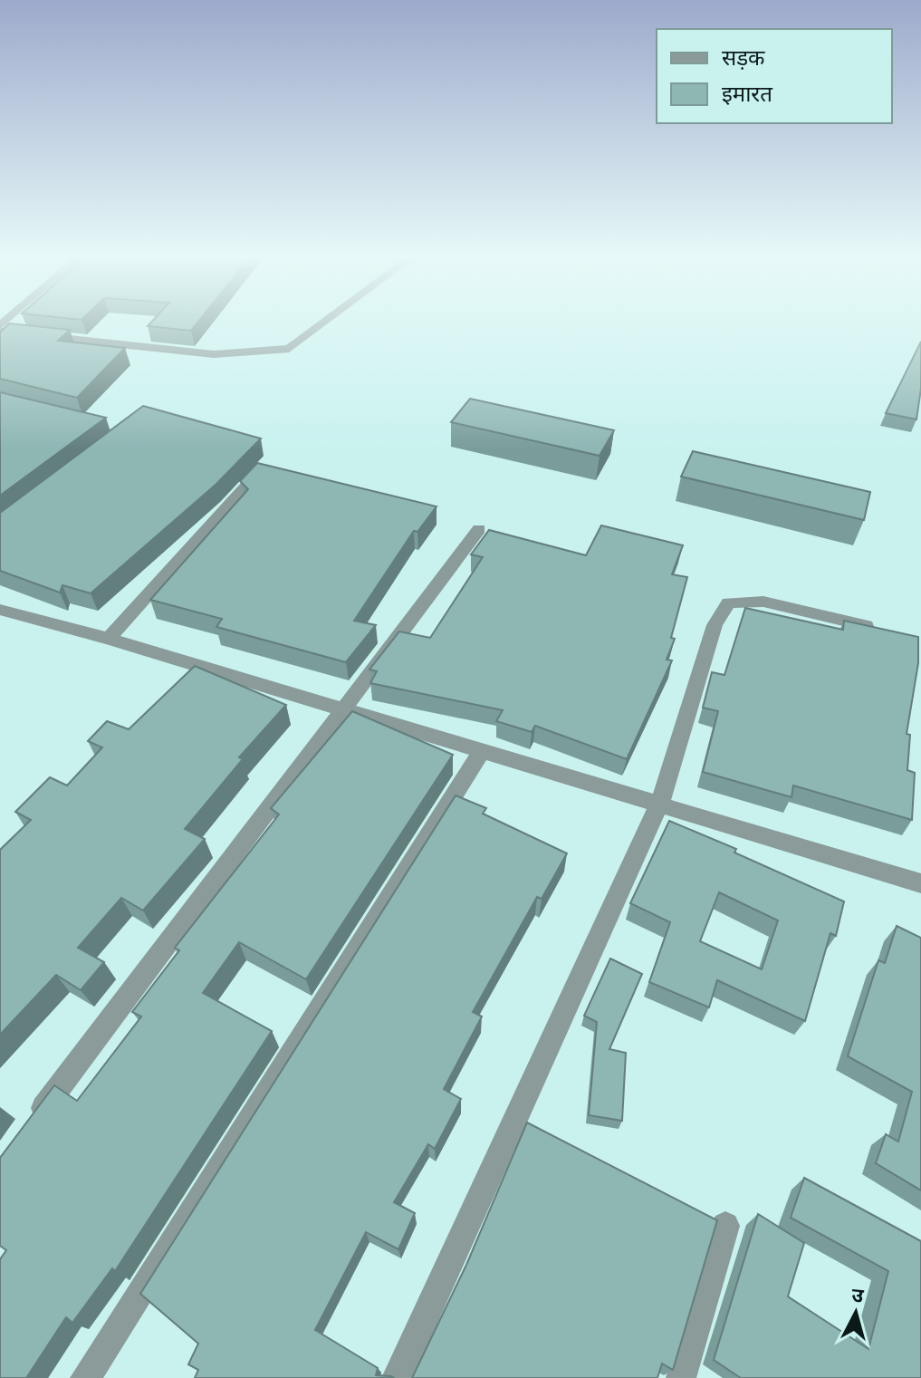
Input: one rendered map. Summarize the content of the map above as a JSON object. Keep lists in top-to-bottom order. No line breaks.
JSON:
{"legend":["सड़क","इमारत"],"north":"top"}
